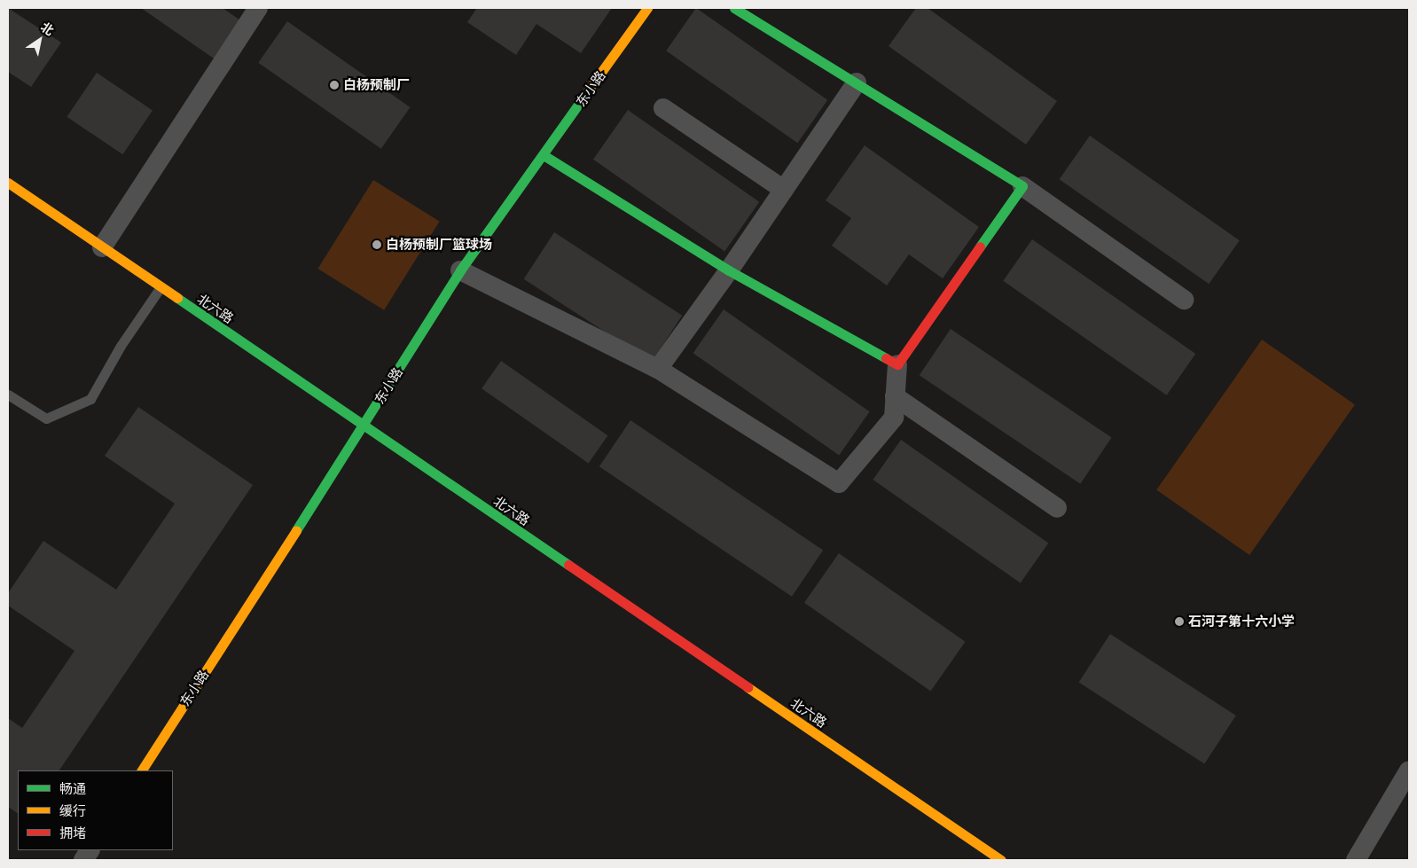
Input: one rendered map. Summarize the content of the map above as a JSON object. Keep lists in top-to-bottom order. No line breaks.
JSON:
{"streets":{"street":["东小路","北六路"]},"crossings":[["东小路","北六路"]],"places":["白杨预制厂","白杨预制厂篮球场","石河子第十六小学"],"legend":["畅通","缓行","拥堵"],"north":"top right"}
